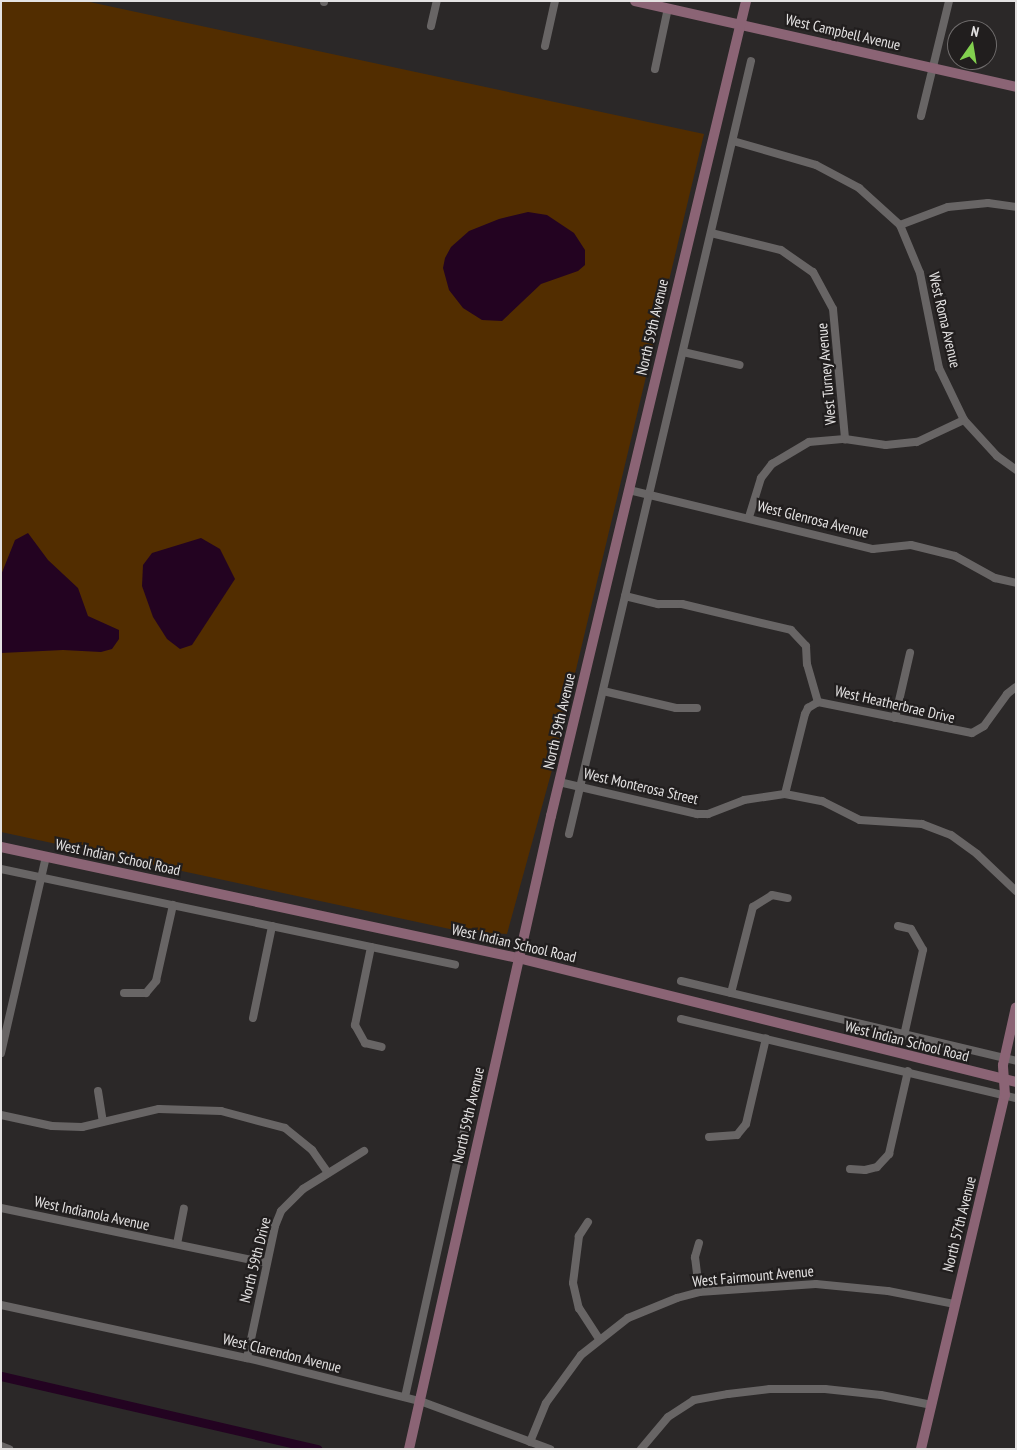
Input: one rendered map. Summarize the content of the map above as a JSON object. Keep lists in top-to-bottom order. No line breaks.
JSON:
{"streets":{"main road":["West Campbell Avenue","North 59th Avenue","West Indian School Road","North 57th Avenue"],"street":["West Roma Avenue","West Turney Avenue","West Glenrosa Avenue","West Heatherbrae Drive","West Monterosa Street","West Indianola Avenue","North 59th Drive","West Fairmount Avenue","West Clarendon Avenue"]},"crossings":[["West Campbell Avenue","North 59th Avenue"],["North 59th Avenue","West Glenrosa Avenue"],["North 59th Avenue","West Monterosa Street"],["North 59th Avenue","West Indian School Road"],["North 59th Avenue","West Clarendon Avenue"],["West Indian School Road","North 57th Avenue"],["West Indianola Avenue","North 59th Drive"],["North 57th Avenue","West Fairmount Avenue"],["North 59th Drive","West Clarendon Avenue"],["West Fairmount Avenue","West Clarendon Avenue"]],"north":"top"}
